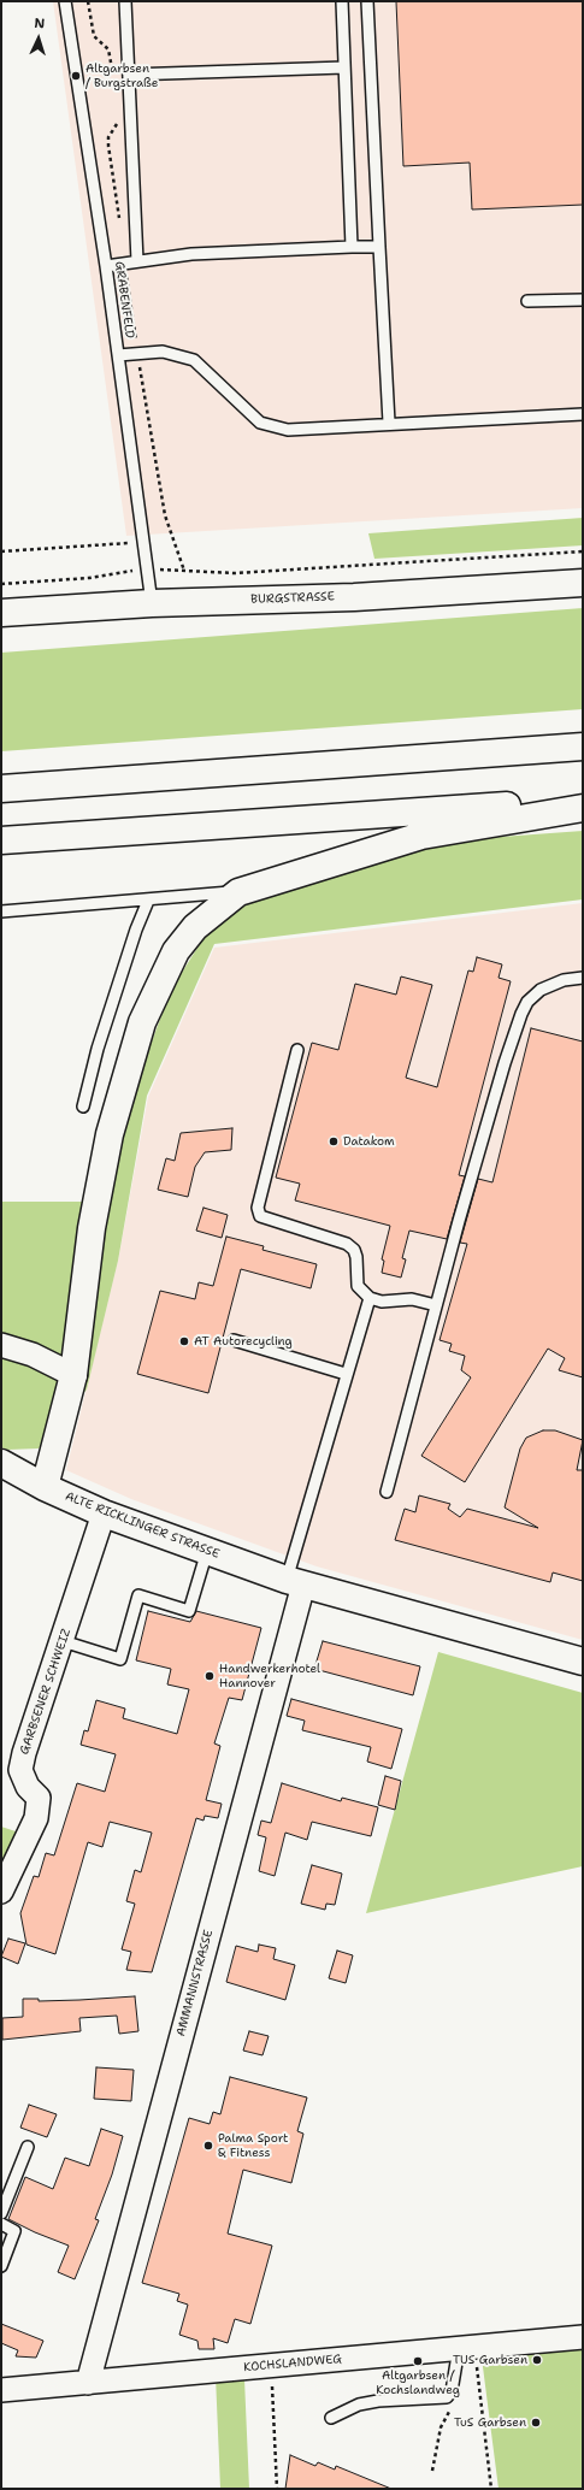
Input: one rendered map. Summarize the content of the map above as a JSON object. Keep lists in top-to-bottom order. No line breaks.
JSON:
{"streets":{"main road":["BURGSTRASSE","ALTE RICKLINGER STRASSE"],"street":["GARBSENER SCHWEIZ","AMMANNSTRASSE","KOCHSLANDWEG"],"lane":["GRABENFELD"]},"crossings":[["GRABENFELD","BURGSTRASSE"],["ALTE RICKLINGER STRASSE","GARBSENER SCHWEIZ"],["ALTE RICKLINGER STRASSE","AMMANNSTRASSE"],["AMMANNSTRASSE","KOCHSLANDWEG"]],"places":["Altgarbsen / Burgstraße","Datakom","AT Autorecycling","Handwerkerhotel Hannover","Palma Sport & Fitness","TUS Garbsen","Altgarbsen / Kochslandweg","TuS Garbsen"],"north":"top"}
